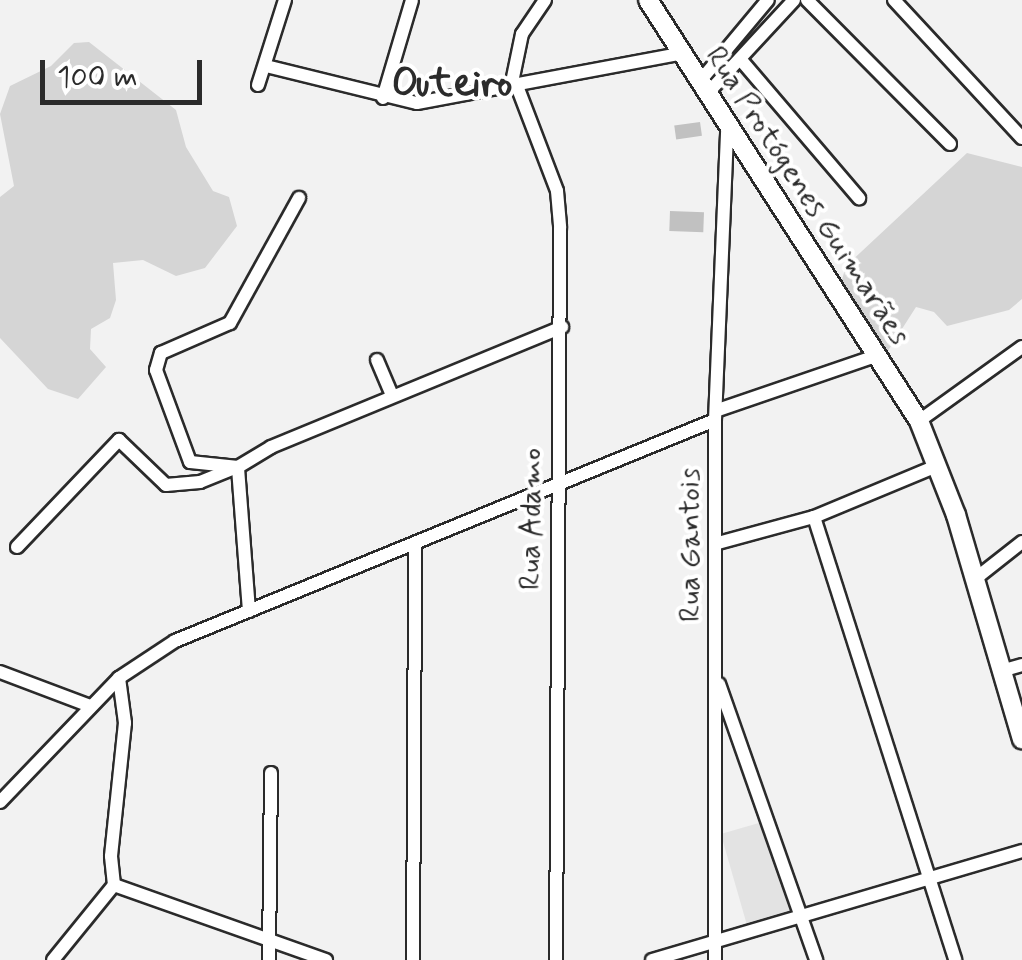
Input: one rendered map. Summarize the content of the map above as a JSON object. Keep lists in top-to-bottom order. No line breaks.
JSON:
{"streets":{"street":["Rua Protógenes Guimarães","Rua Adamo","Rua Gantois"]},"crossings":[["Rua Protógenes Guimarães","Rua Gantois"]],"districts":["Outeiro"],"scale_bar":"100 m"}
